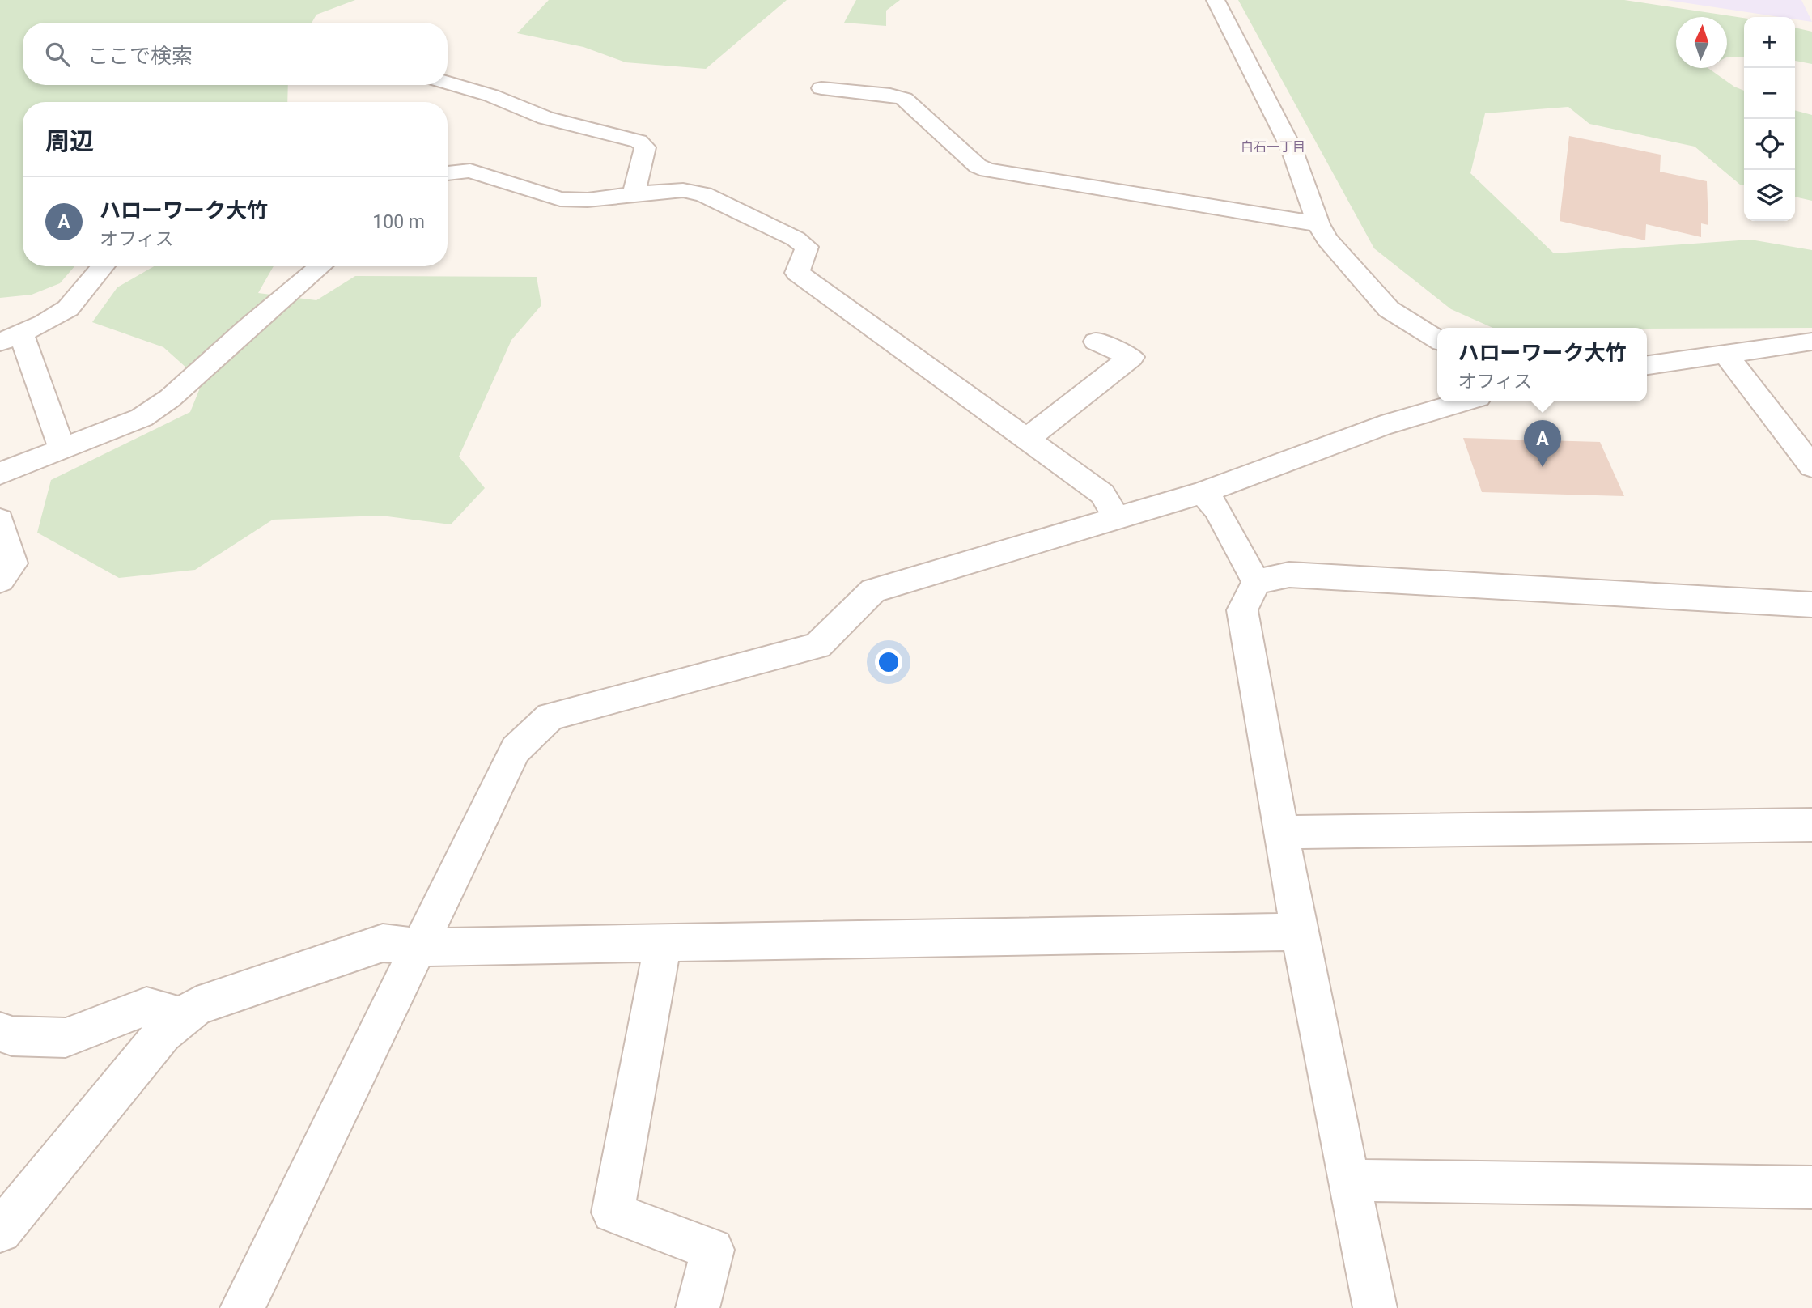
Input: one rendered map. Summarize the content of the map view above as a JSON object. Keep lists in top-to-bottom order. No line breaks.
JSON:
{"districts":["白石一丁目"],"north":"top","page":{"map_buttons":["+","−"],"search":"ここで検索","heading":"周辺","list":[{"mark":"A","name":"ハローワーク大竹","note":"オフィス","value":"100 m"}],"popup":["ハローワーク大竹","オフィス"],"pins":"A"}}
